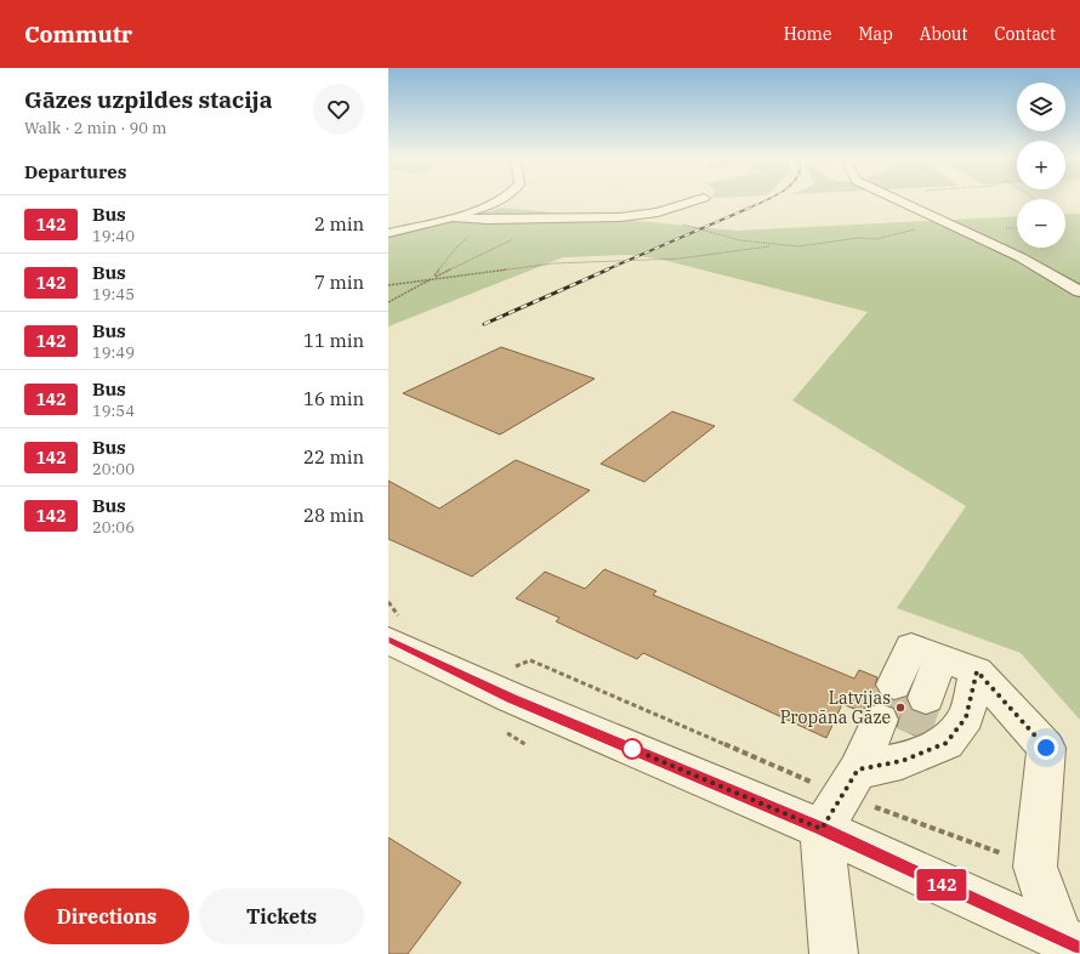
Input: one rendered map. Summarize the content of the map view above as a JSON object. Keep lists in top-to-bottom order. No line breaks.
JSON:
{"places":["Latvijas Propāna Gāze"],"lines":["bus line 142"],"page":{"header":"Commutr","nav":["Home","Map","About","Contact"],"heading":[["Gāzes uzpildes stacija","Walk · 2 min · 90 m"],"Departures"],"on_map":"142","map_buttons":["+","−"],"list":[{"mark":"142","name":"Bus","note":"19:40","value":"2 min"},{"mark":"142","name":"Bus","note":"19:45","value":"7 min"},{"mark":"142","name":"Bus","note":"19:49","value":"11 min"},{"mark":"142","name":"Bus","note":"19:54","value":"16 min"},{"mark":"142","name":"Bus","note":"20:00","value":"22 min"},{"mark":"142","name":"Bus","note":"20:06","value":"28 min"}],"buttons":["Directions","Tickets"]}}
